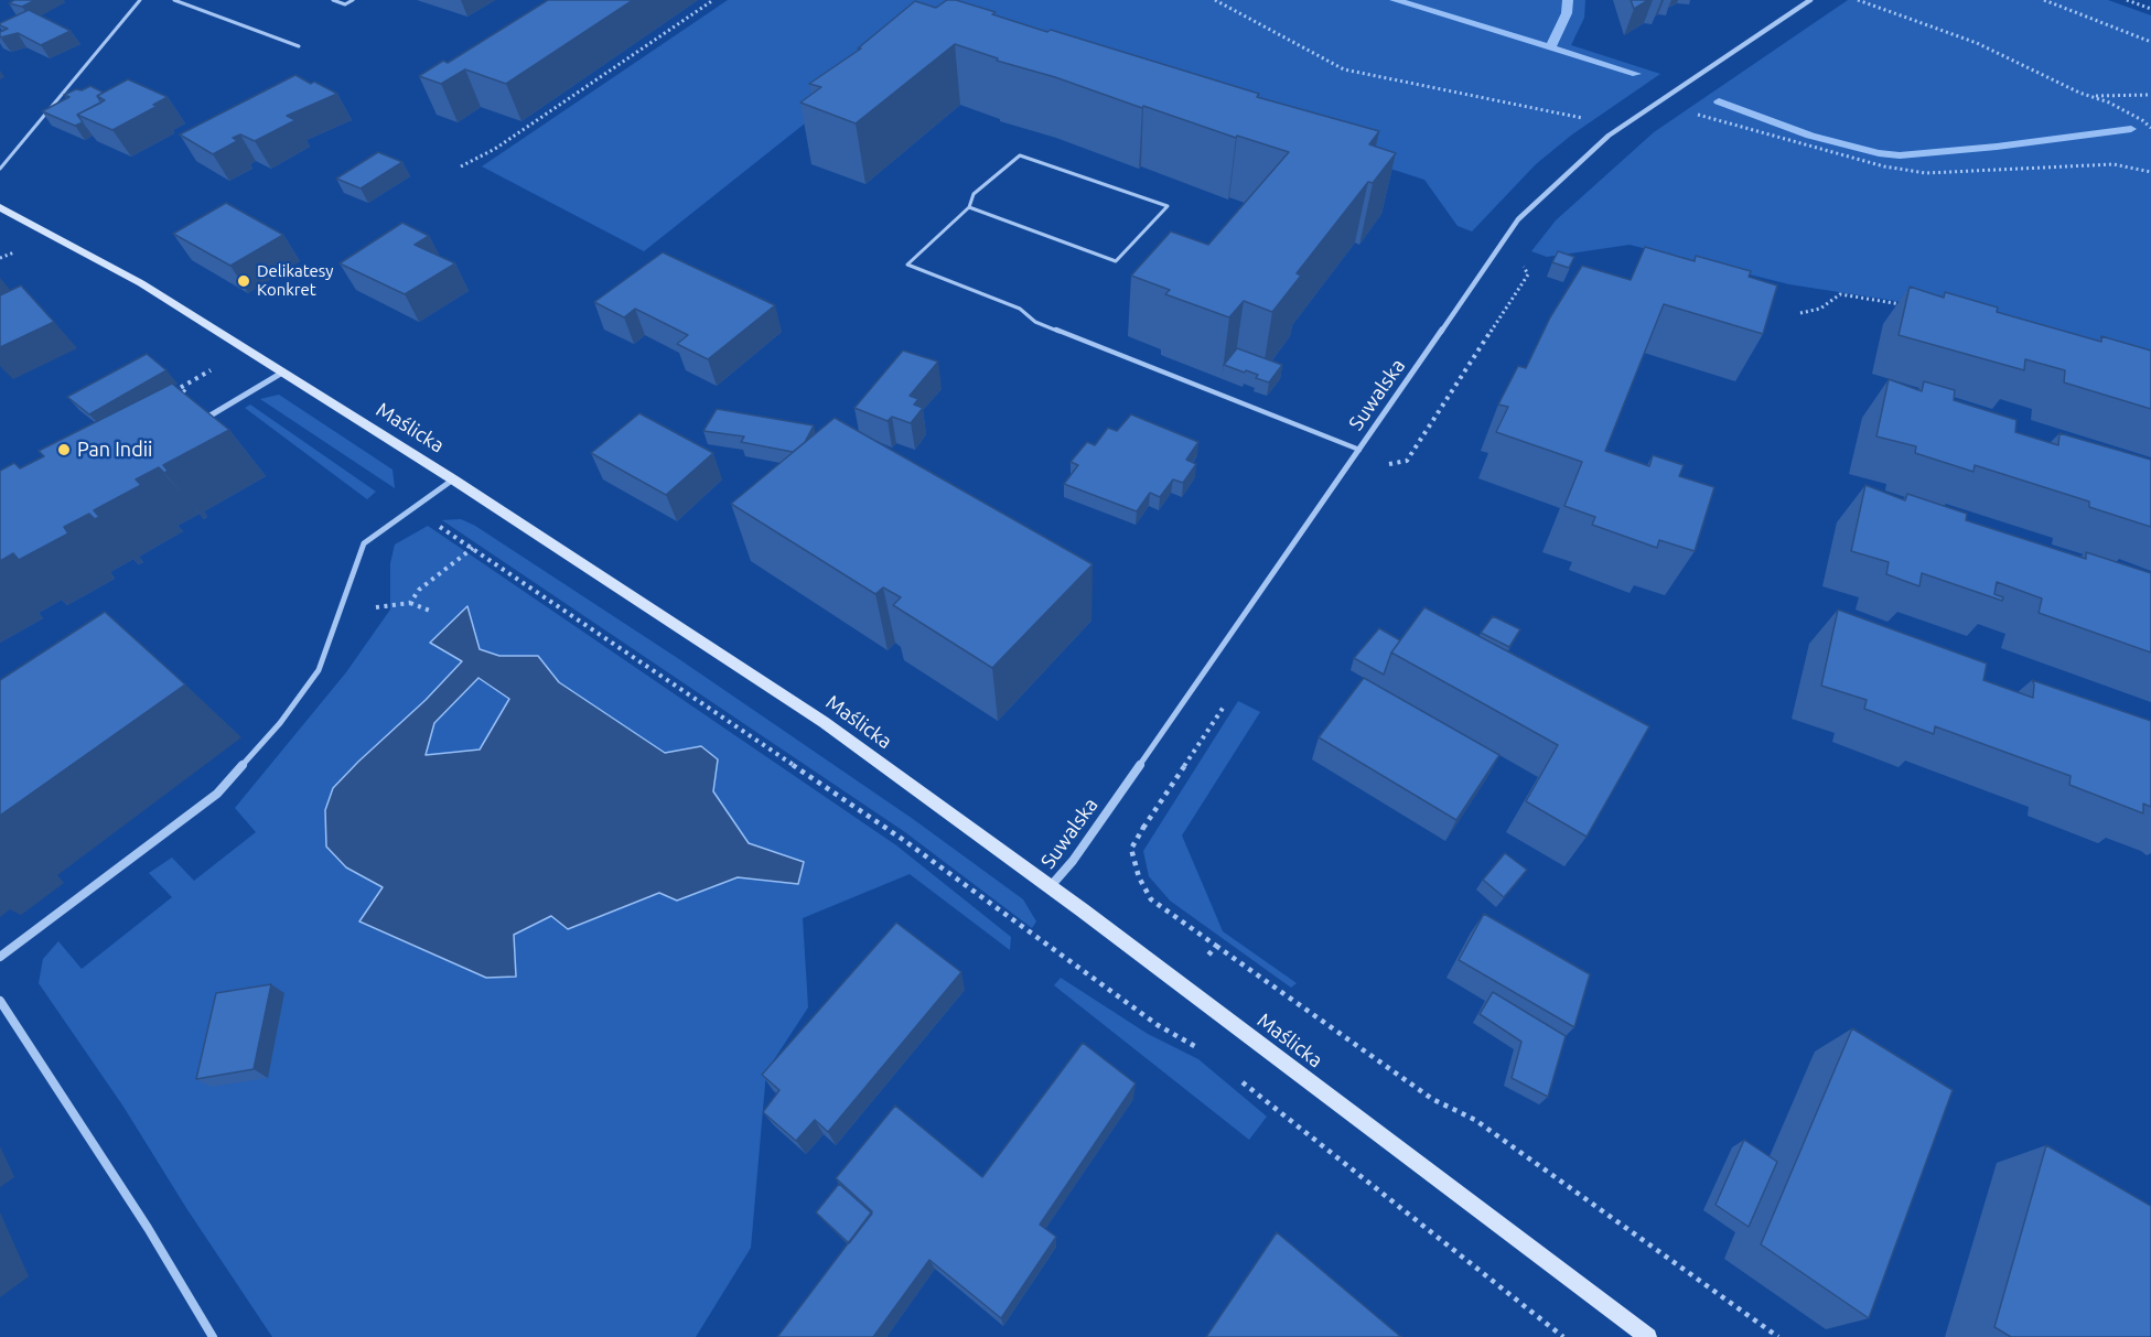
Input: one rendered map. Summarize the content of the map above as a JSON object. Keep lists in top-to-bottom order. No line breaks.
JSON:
{"streets":{"street":["Suwalska","Maślicka"]},"crossings":[["Suwalska","Maślicka"]],"places":["Delikatesy Konkret","Pan Indii"]}
